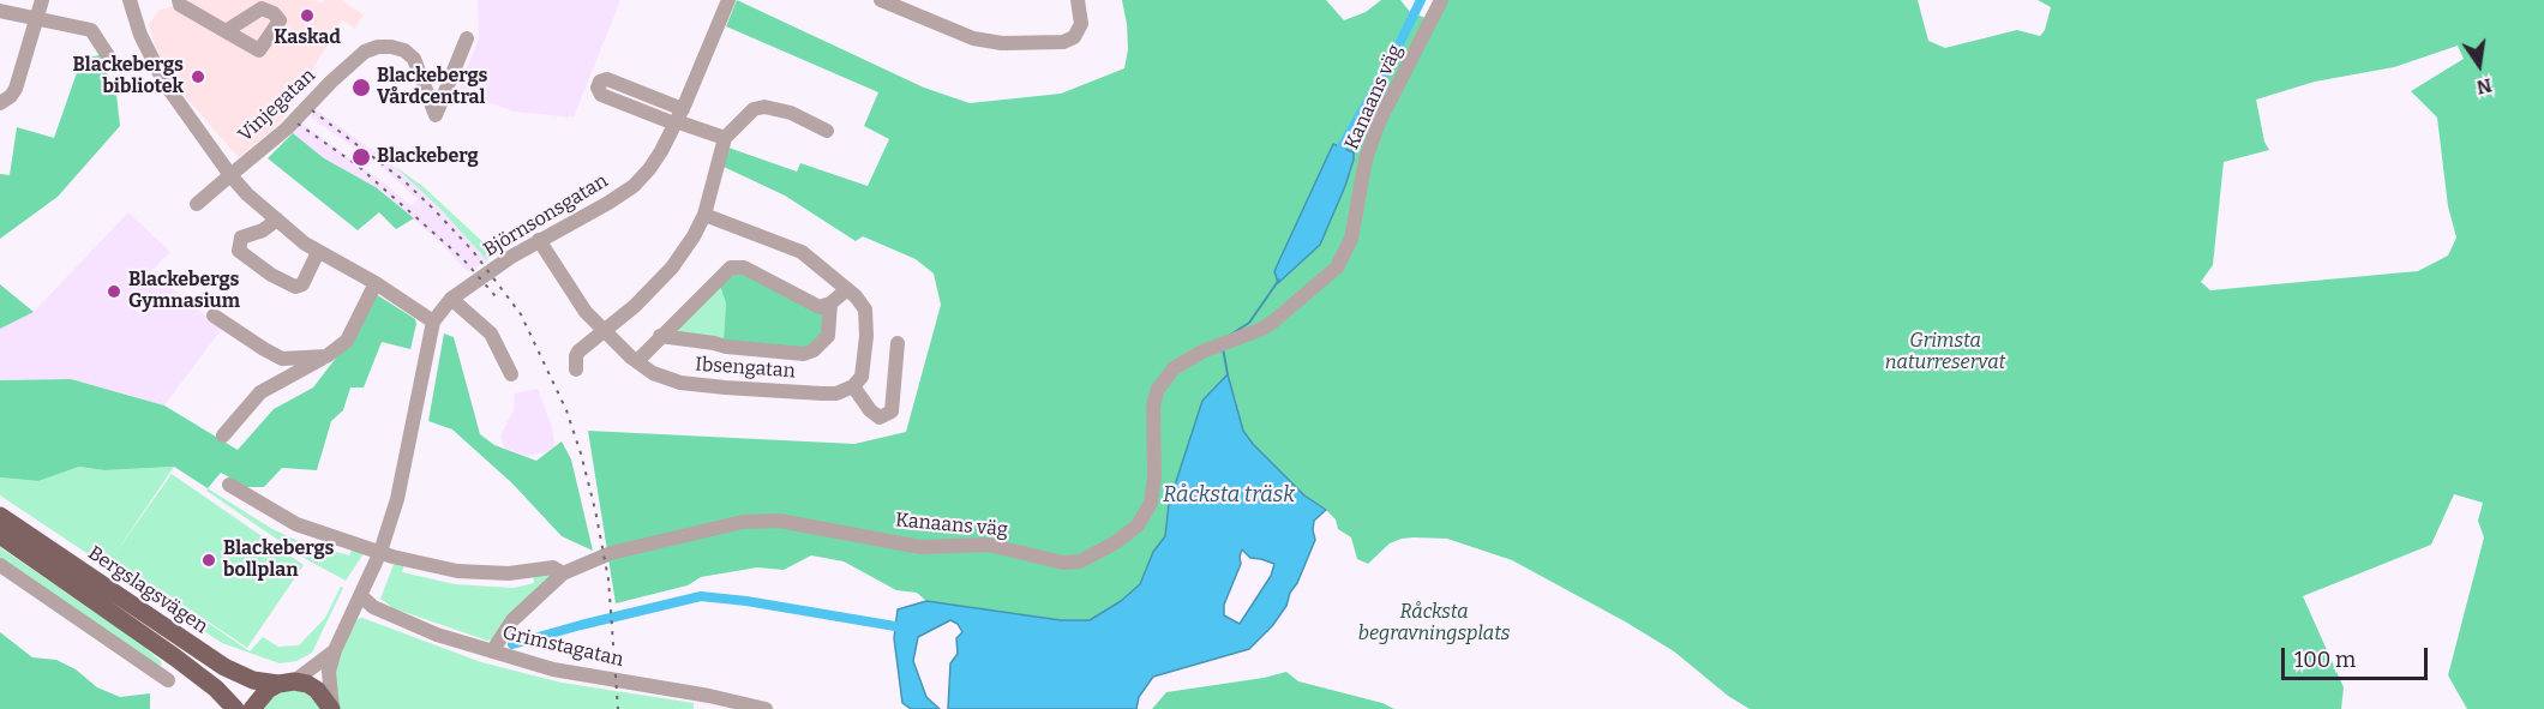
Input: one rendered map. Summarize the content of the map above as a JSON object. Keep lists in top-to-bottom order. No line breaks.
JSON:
{"streets":{"main road":["Bergslagsvägen"],"street":["Kanaans väg","Vinjegatan","Björnsonsgatan","Ibsengatan","Grimstagatan"]},"crossings":[["Kanaans väg","Grimstagatan"],["Björnsonsgatan","Ibsengatan"],["Björnsonsgatan","Bergslagsvägen"],["Björnsonsgatan","Grimstagatan"]],"water":["Råcksta träsk"],"parks":["Grimsta naturreservat","Råcksta begravningsplats"],"places":["Kaskad","Blackebergs bibliotek","Blackebergs Vårdcentral","Blackeberg","Blackebergs Gymnasium","Blackebergs bollplan"],"scale_bar":"100 m","north":"bottom"}
